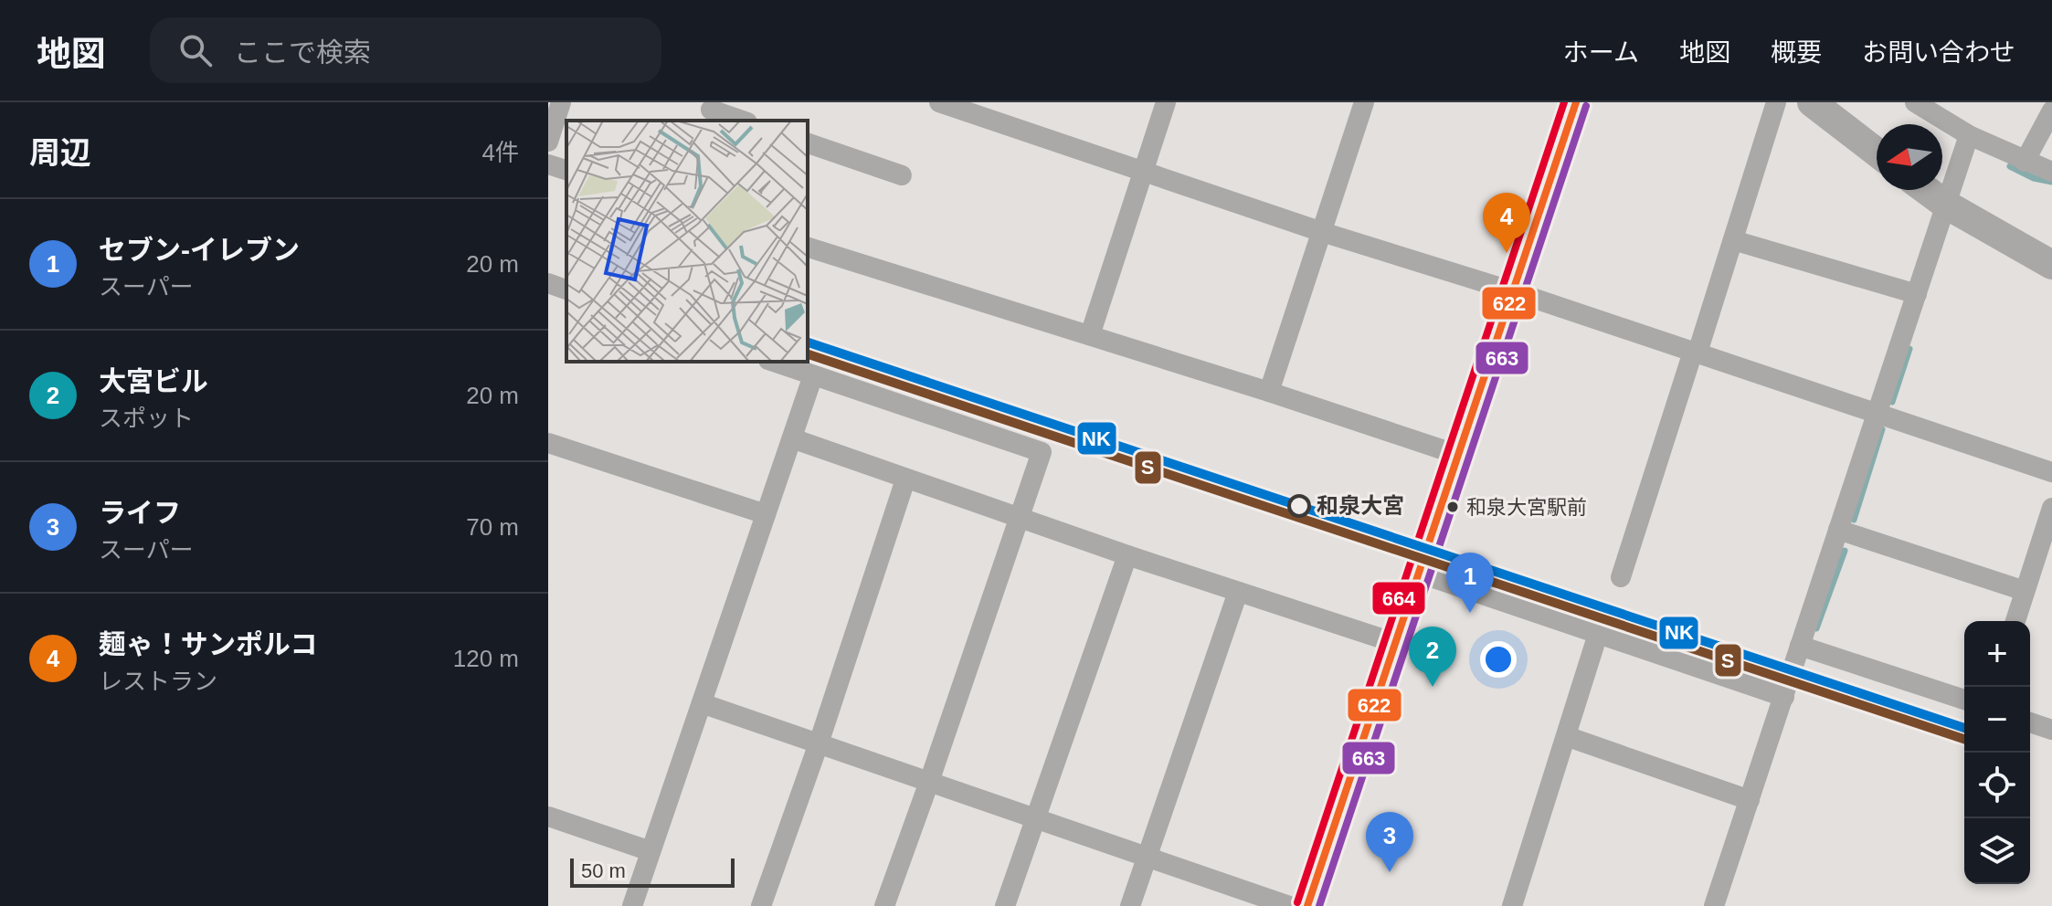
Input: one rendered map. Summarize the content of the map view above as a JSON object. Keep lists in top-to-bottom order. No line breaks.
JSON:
{"places":["和泉大宮","和泉大宮駅前"],"lines":["transit line 622","transit line 664","transit line 663","transit line NK","transit line S"],"scale_bar":"50 m","north":"left","page":{"header":"地図","search":"ここで検索","nav":["ホーム","地図","概要","お問い合わせ"],"heading":["周辺","4件"],"pins":["4","1","2","3"],"list":[{"mark":"1","name":"セブン-イレブン","note":"スーパー","value":"20 m"},{"mark":"2","name":"大宮ビル","note":"スポット","value":"20 m"},{"mark":"3","name":"ライフ","note":"スーパー","value":"70 m"},{"mark":"4","name":"麺ゃ！サンポルコ","note":"レストラン","value":"120 m"}],"map_buttons":["+","−"],"scale":"50 m"}}
